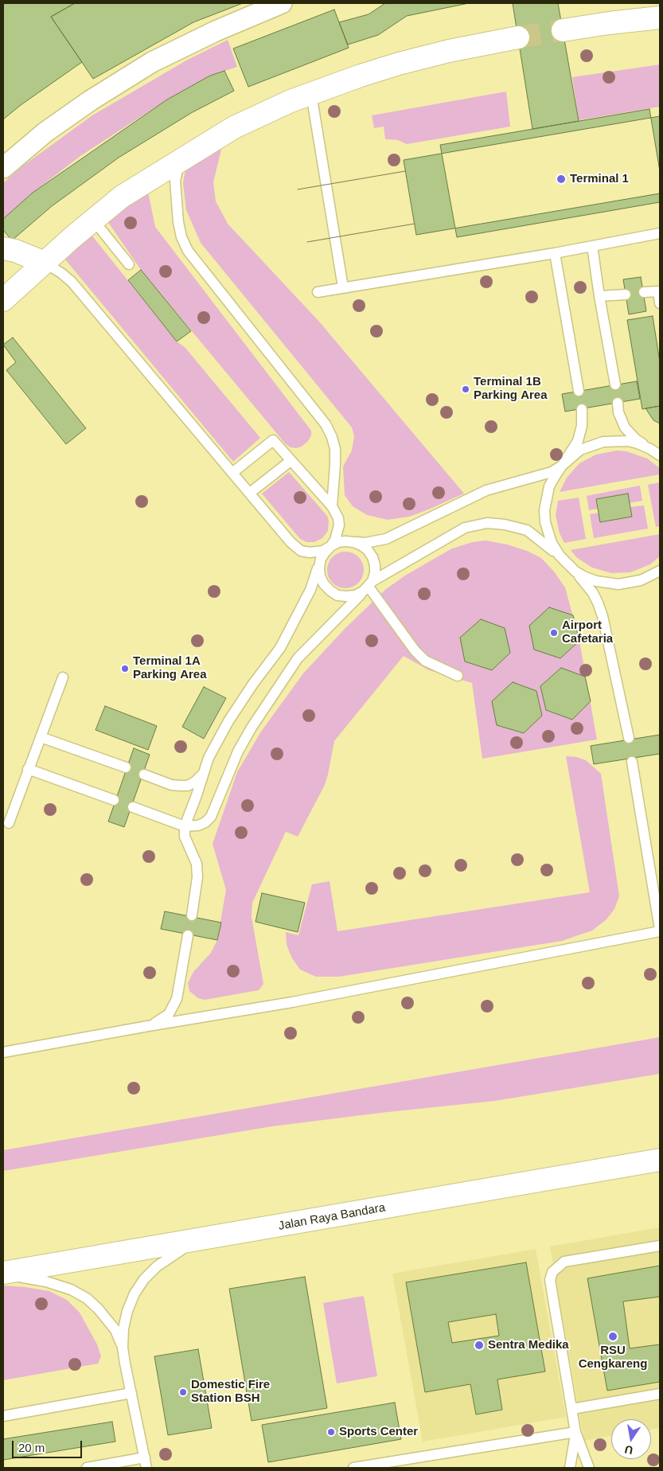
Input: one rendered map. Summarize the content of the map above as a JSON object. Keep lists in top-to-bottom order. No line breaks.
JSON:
{"streets":{"street":["Jalan Raya Bandara"]},"places":["Terminal 1","Terminal 1B Parking Area","Airport Cafetaria","Terminal 1A Parking Area","RSU Cengkareng","Sentra Medika","Domestic Fire Station BSH","Sports Center"],"scale_bar":"20 m","north":"bottom"}
